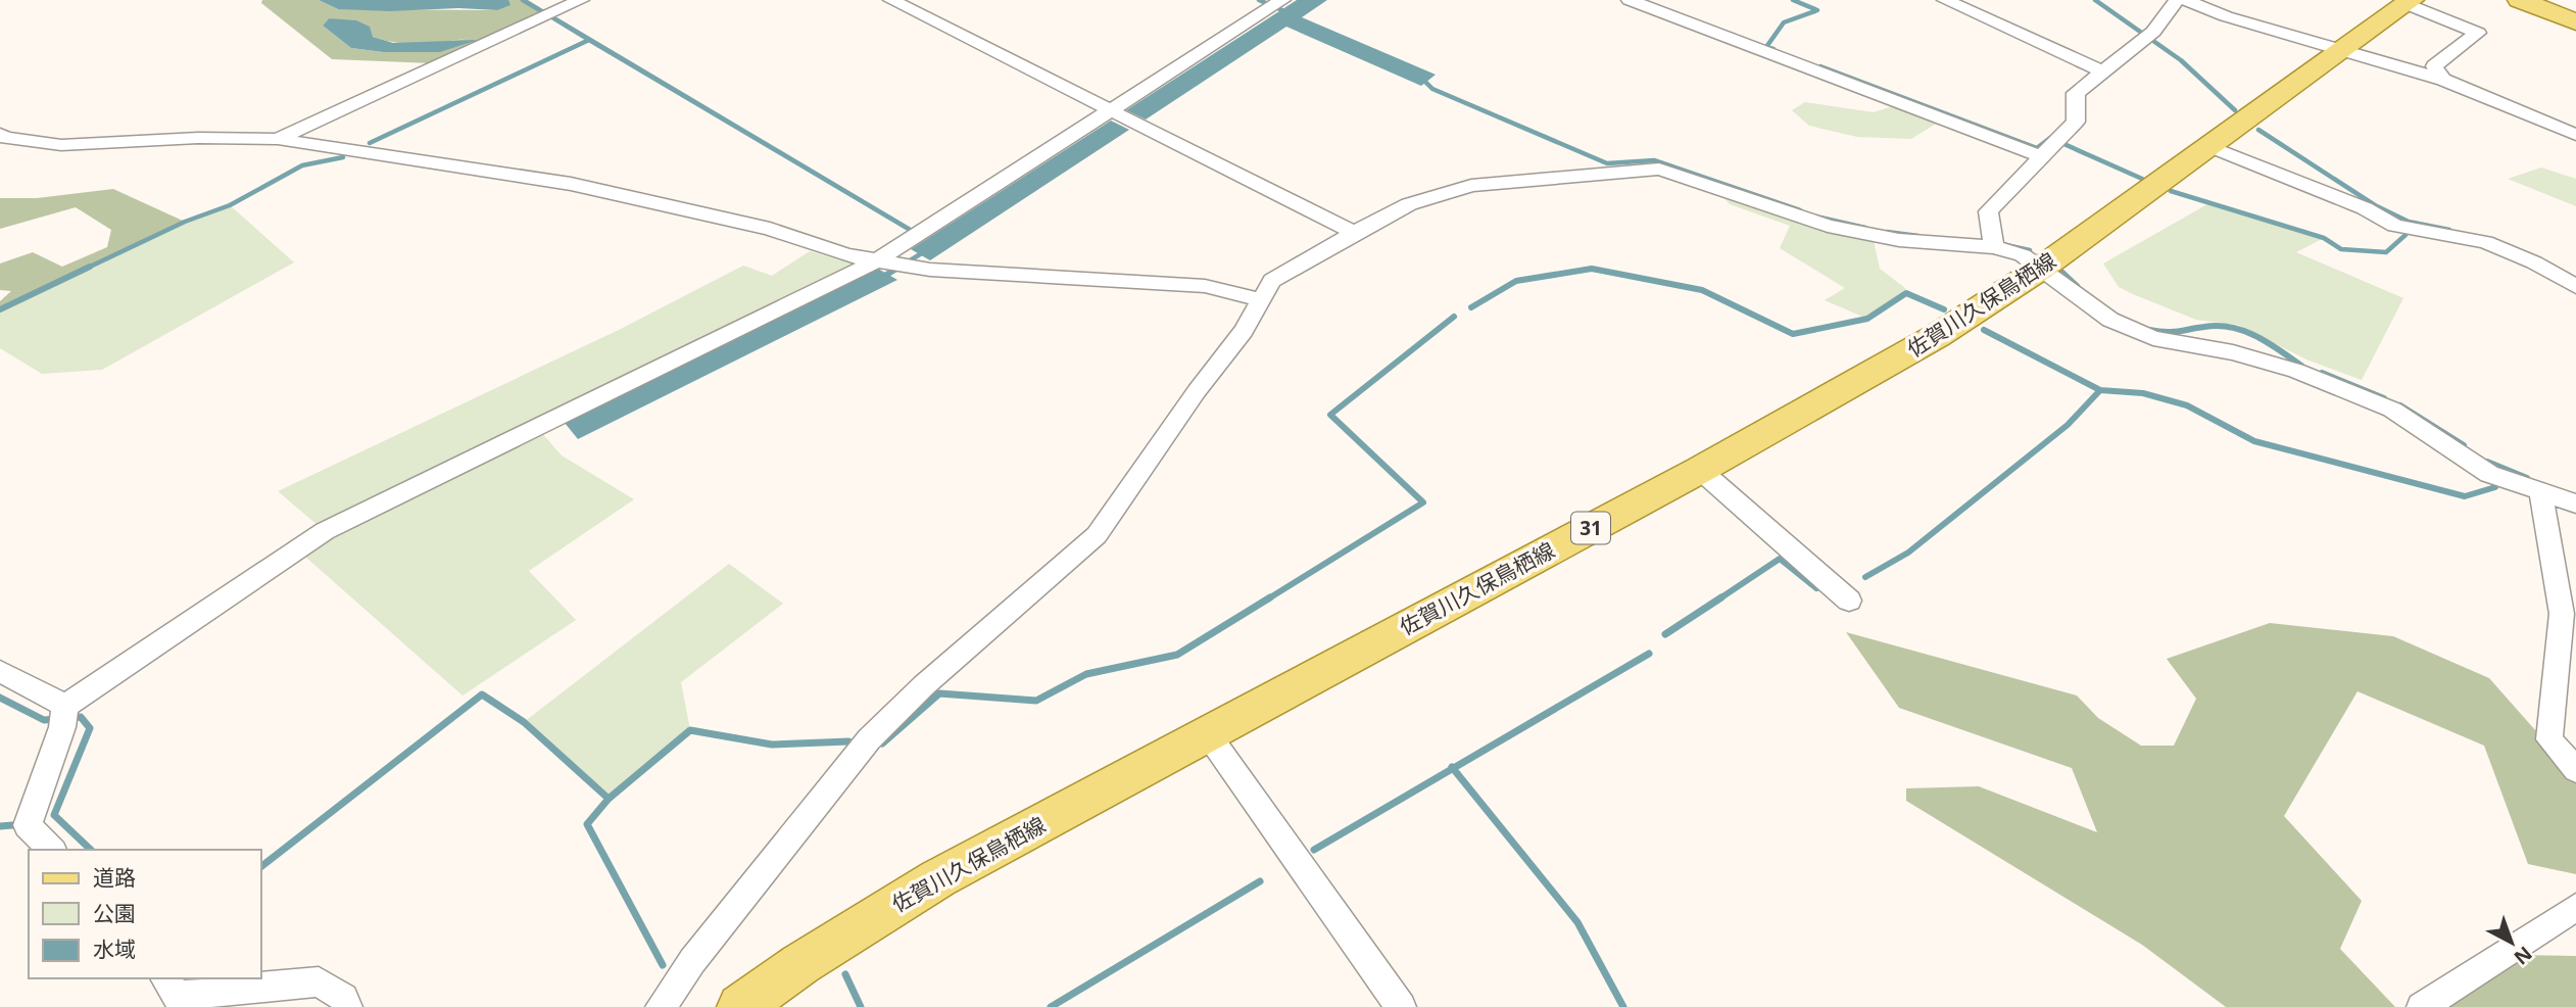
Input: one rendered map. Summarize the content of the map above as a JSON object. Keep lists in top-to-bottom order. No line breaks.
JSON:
{"streets":{"main road":["佐賀川久保鳥栖線","31"]},"legend":["道路","公園","水域"],"north":"bottom right"}
